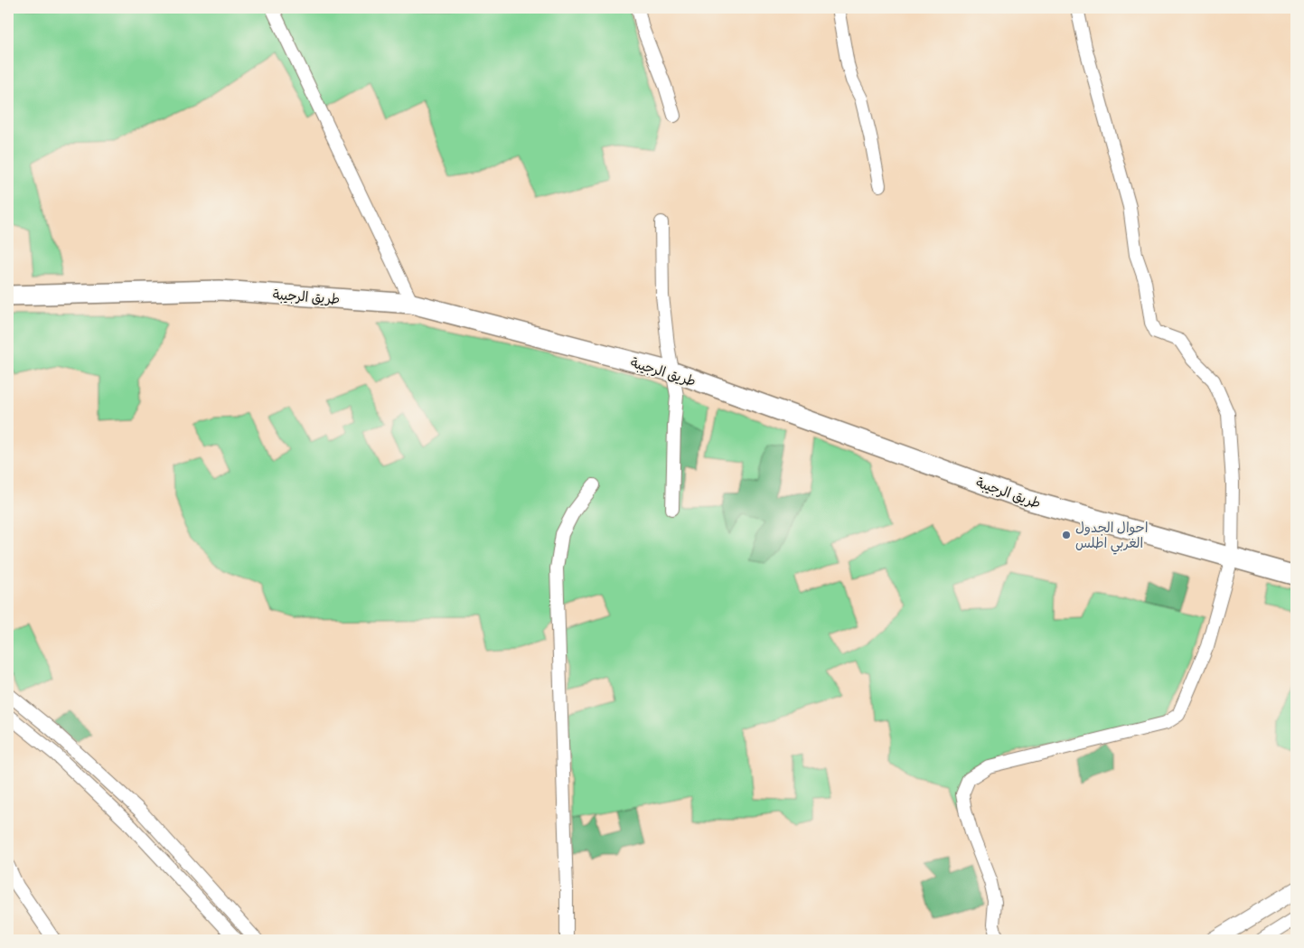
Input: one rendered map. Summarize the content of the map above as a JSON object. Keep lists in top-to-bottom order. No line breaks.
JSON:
{"streets":{"main road":["طريق الرجيبة"]},"places":["احوال الجدول الغربي اطلس"]}
